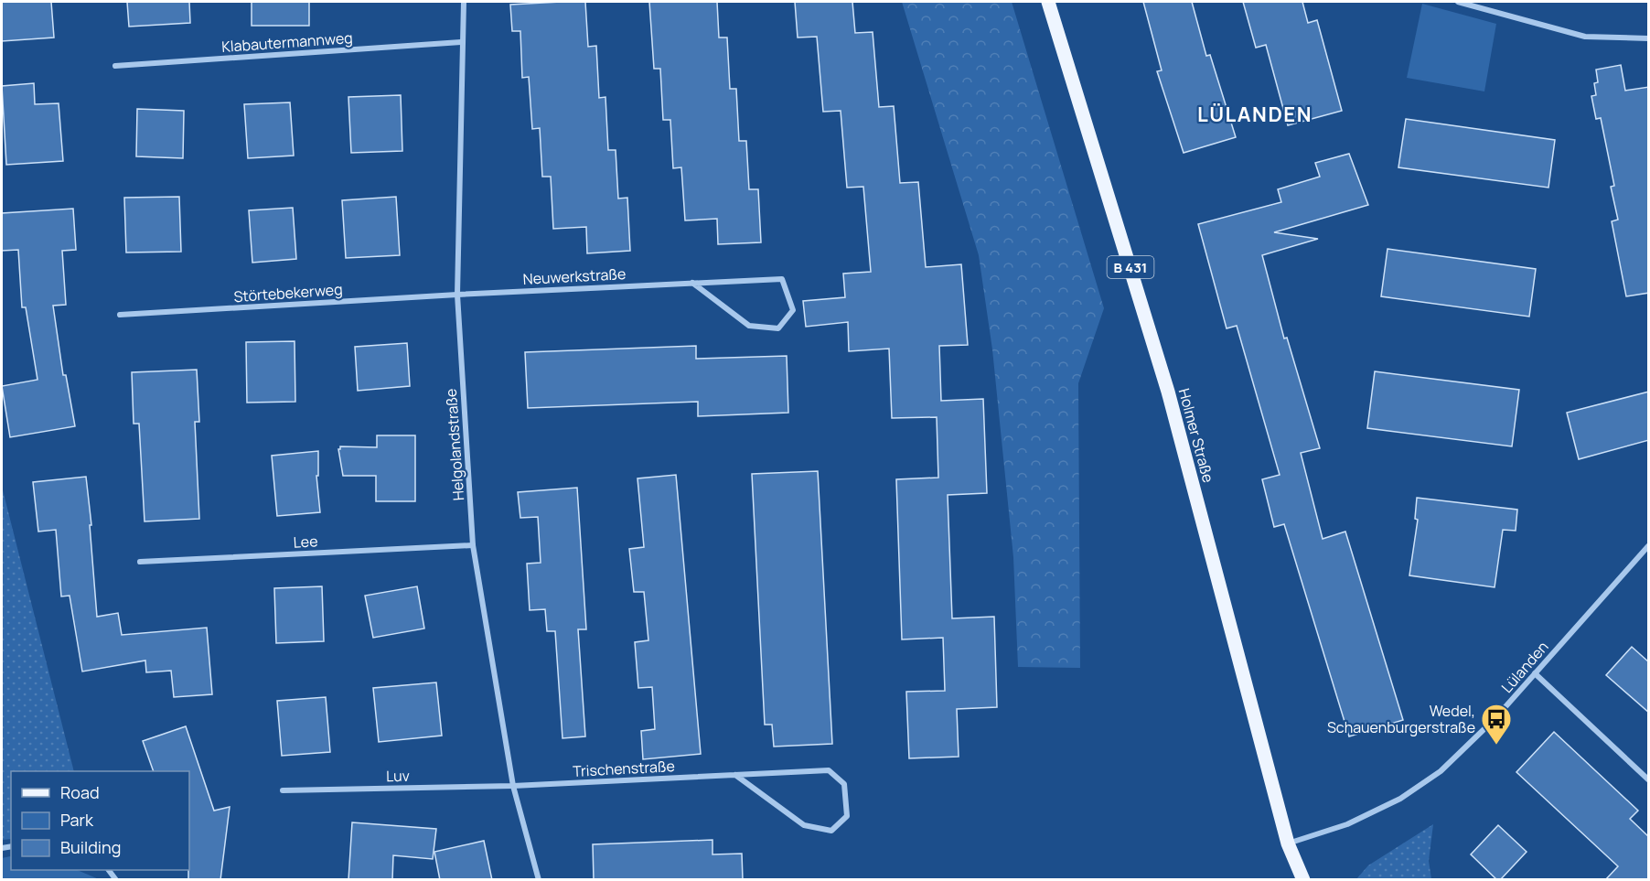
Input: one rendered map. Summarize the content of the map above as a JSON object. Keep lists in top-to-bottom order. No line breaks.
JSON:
{"streets":{"main road":["B 431","Holmer Straße"],"street":["Klabautermannweg","Neuwerkstraße","Störtebekerweg","Helgolandstraße","Lee","Lülanden","Trischenstraße","Luv"]},"crossings":[["Klabautermannweg","Helgolandstraße"],["Neuwerkstraße","Störtebekerweg"],["Neuwerkstraße","Helgolandstraße"],["Störtebekerweg","Helgolandstraße"],["Holmer Straße","Lülanden"],["Helgolandstraße","Lee"],["Helgolandstraße","Trischenstraße"],["Helgolandstraße","Luv"],["Trischenstraße","Luv"]],"districts":["LÜLANDEN"],"places":{"bus stop":["Wedel, Schauenburgerstraße"]},"legend":["Road","Park","Building"]}
